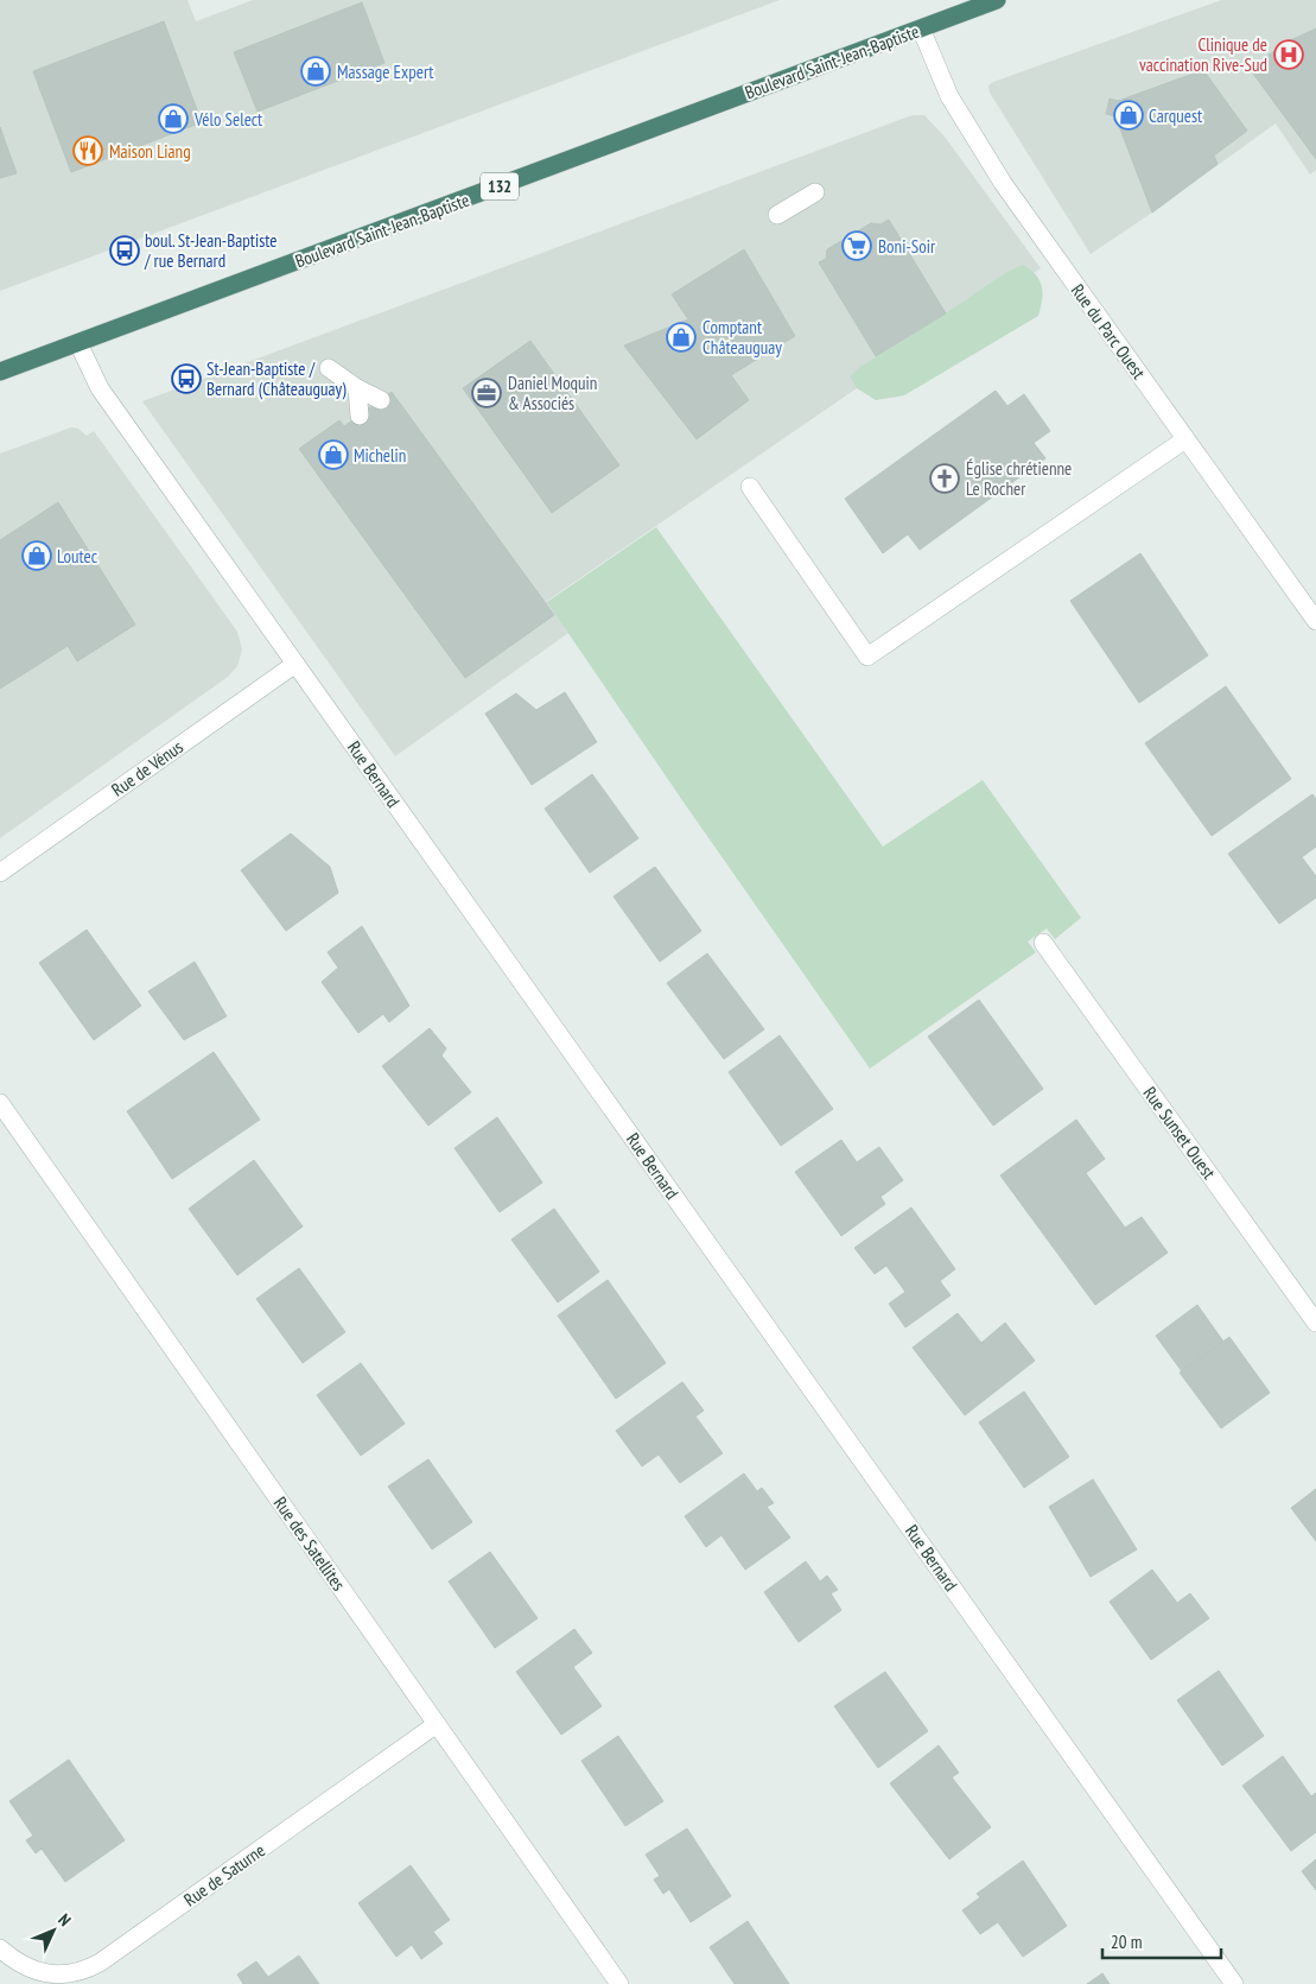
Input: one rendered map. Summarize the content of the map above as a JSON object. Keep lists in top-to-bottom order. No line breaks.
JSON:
{"streets":{"highway":["Boulevard Saint-Jean-Baptiste","132"],"street":["Rue du Parc Ouest","Rue de Vénus","Rue Bernard","Rue Sunset Ouest","Rue des Satellites","Rue de Saturne"]},"crossings":[["Boulevard Saint-Jean-Baptiste","Rue du Parc Ouest"],["Boulevard Saint-Jean-Baptiste","Rue Bernard"],["Rue de Vénus","Rue Bernard"],["Rue des Satellites","Rue de Saturne"]],"places":{"hospital":["Clinique de vaccination Rive-Sud"],"shop":["Massage Expert","Carquest","Vélo Select","Comptant Châteauguay","Michelin","Loutec"],"restaurant":["Maison Liang"],"supermarket":["Boni-Soir"],"bus stop":["boul. St-Jean-Baptiste / rue Bernard","St-Jean-Baptiste / Bernard (Châteauguay)"],"office":["Daniel Moquin & Associés"],"church":["Église chrétienne Le Rocher"]},"scale_bar":"20 m","north":"top right"}
